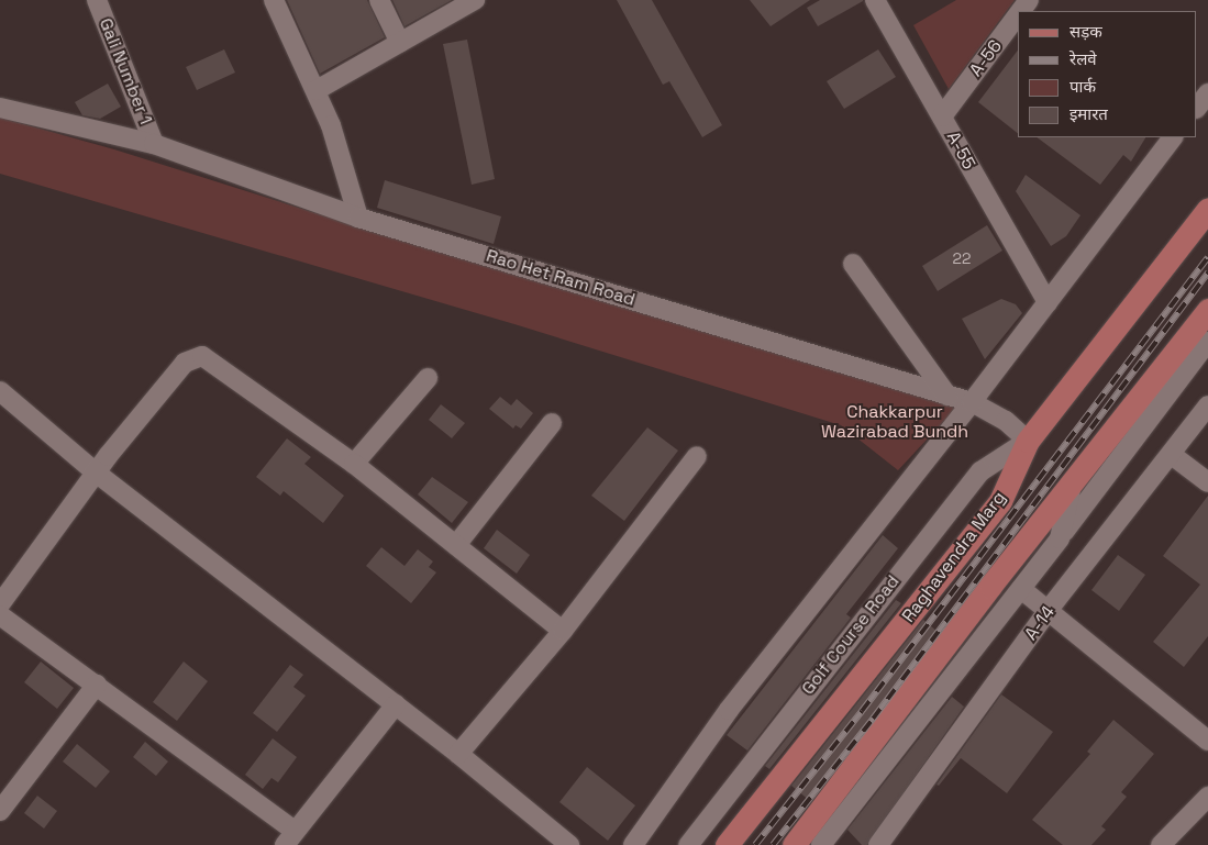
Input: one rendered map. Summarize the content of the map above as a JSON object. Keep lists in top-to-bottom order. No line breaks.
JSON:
{"streets":{"main road":["Raghavendra Marg"],"street":["A-56","Gali Number 1","A-55","Rao Het Ram Road","A-14","Golf Course Road"]},"crossings":[["A-56","A-55"],["Gali Number 1","Rao Het Ram Road"],["Rao Het Ram Road","Raghavendra Marg"],["Rao Het Ram Road","Golf Course Road"],["Raghavendra Marg","Golf Course Road"]],"parks":["Chakkarpur Wazirabad Bundh"],"house_numbers":["22"],"legend":["सड़क","रेलवे","पार्क","इमारत"]}
